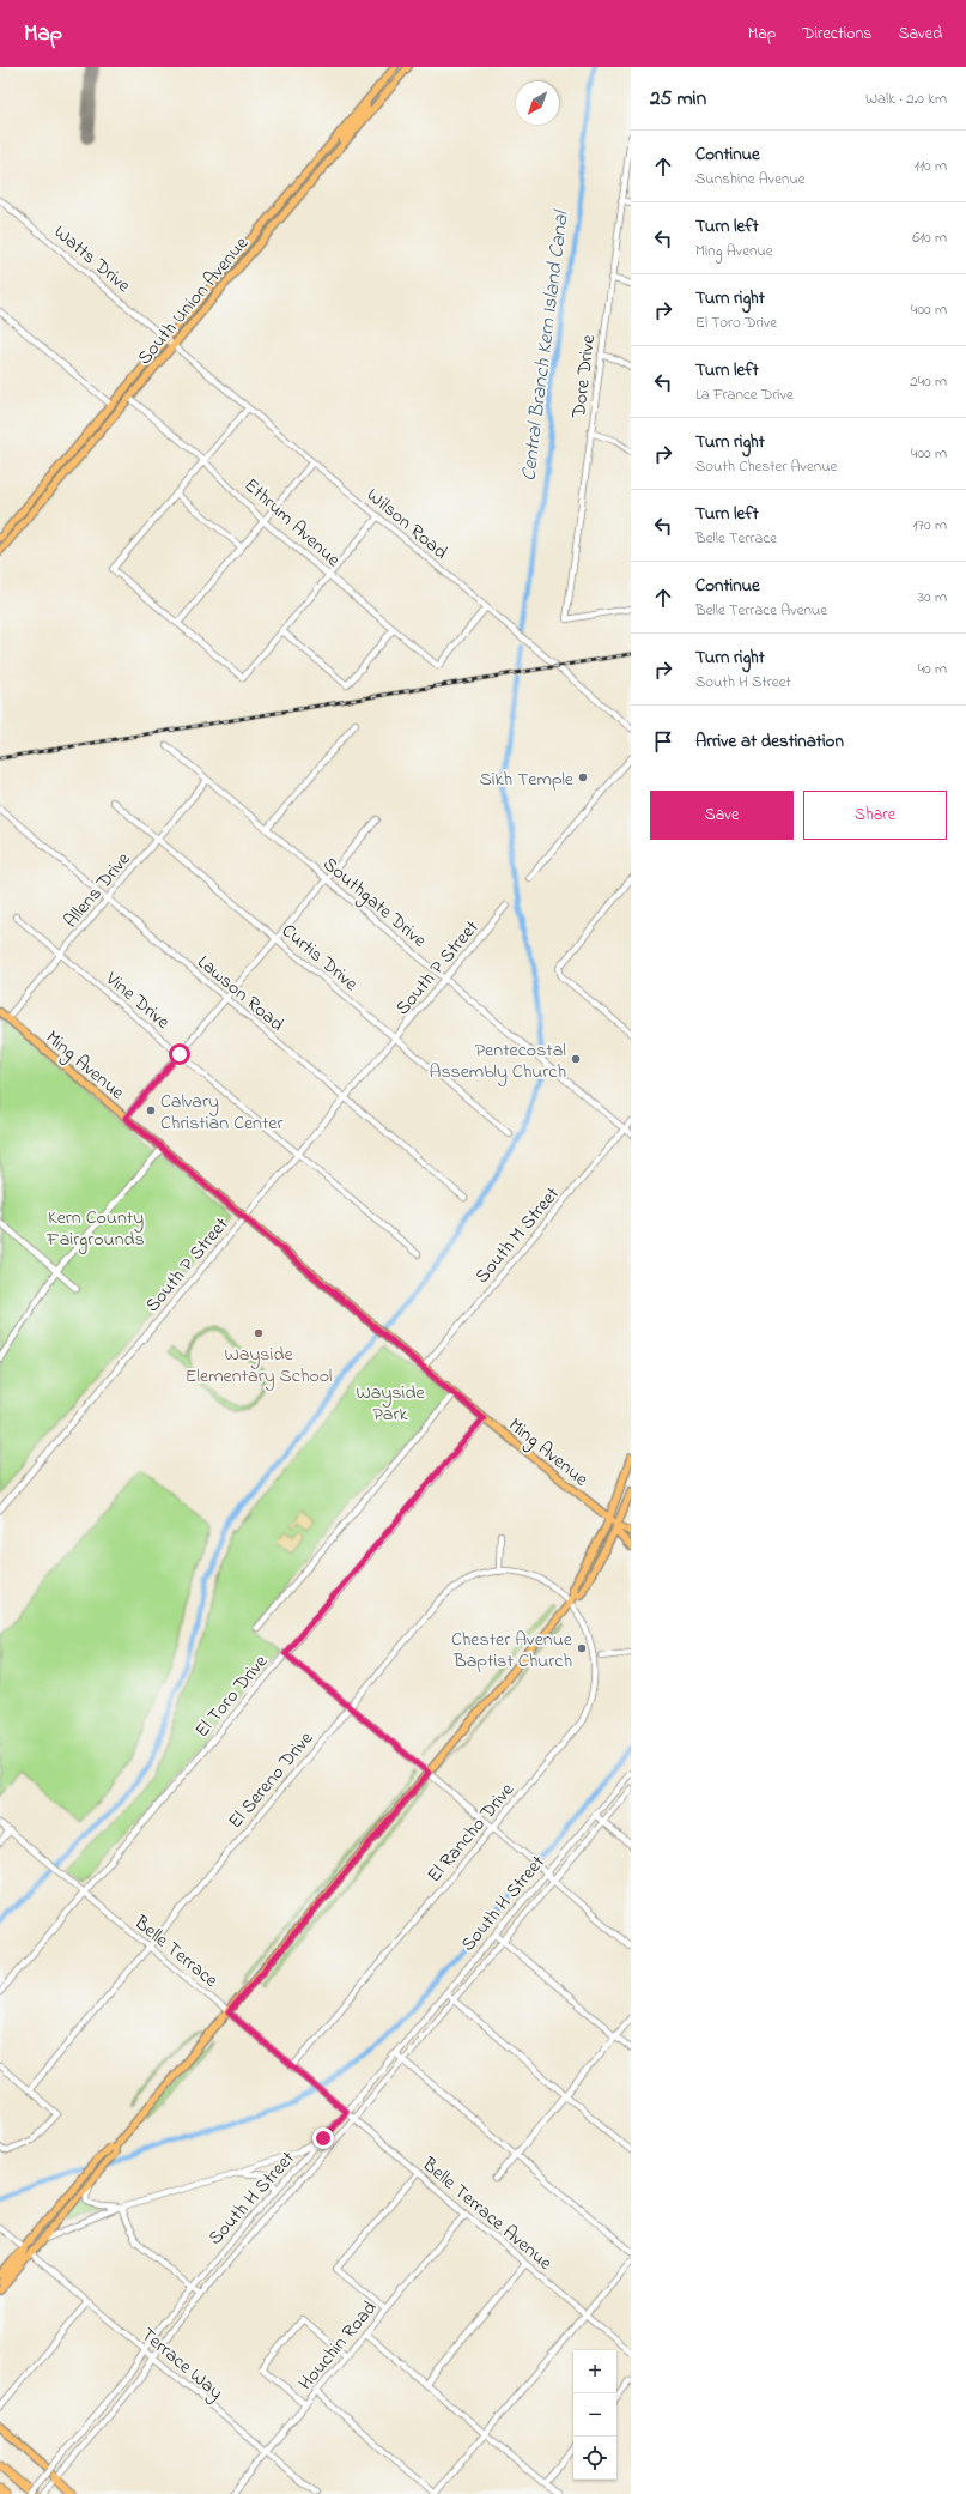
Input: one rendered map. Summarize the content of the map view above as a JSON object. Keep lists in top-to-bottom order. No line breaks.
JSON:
{"streets":{"main road":["South Union Avenue","Ming Avenue"],"street":["Watts Drive","Dore Drive","Ethrum Avenue","Wilson Road","Allens Drive","Southgate Drive","Curtis Drive","South P Street","Lawson Road","Vine Drive","South M Street","El Toro Drive","El Sereno Drive","El Rancho Drive","South H Street","Belle Terrace","Belle Terrace Avenue","Houchin Road","Terrace Way"]},"crossings":[["Watts Drive","South Union Avenue"],["Watts Drive","Wilson Road"],["South Union Avenue","Ethrum Avenue"],["South Union Avenue","Wilson Road"],["Ethrum Avenue","Wilson Road"],["Allens Drive","Southgate Drive"],["Allens Drive","Curtis Drive"],["Allens Drive","Lawson Road"],["Allens Drive","Vine Drive"],["Allens Drive","Ming Avenue"],["Southgate Drive","South P Street"],["Southgate Drive","South M Street"],["Curtis Drive","South P Street"],["South P Street","Lawson Road"],["South P Street","Vine Drive"],["South P Street","Ming Avenue"],["Ming Avenue","South M Street"],["Ming Avenue","El Toro Drive"],["El Toro Drive","Belle Terrace"],["El Sereno Drive","Belle Terrace"],["El Rancho Drive","Belle Terrace"],["South H Street","Belle Terrace Avenue"],["South H Street","Terrace Way"],["Belle Terrace","Belle Terrace Avenue"],["Belle Terrace Avenue","Houchin Road"],["Houchin Road","Terrace Way"]],"water":["Central Branch Kern Island Canal"],"parks":["Kern County Fairgrounds","Wayside Park"],"places":["Sikh Temple","Pentecostal Assembly Church","Calvary Christian Center","Wayside Elementary School","Chester Avenue Baptist Church"],"north":"bottom left","page":{"header":"Map","nav":["Map","Directions","Saved"],"heading":["25 min","Walk · 2.0 km"],"list":[["Continue","Sunshine Avenue","110 m"],["Turn left","Ming Avenue","610 m"],["Turn right","El Toro Drive","400 m"],["Turn left","La France Drive","240 m"],["Turn right","South Chester Avenue","400 m"],["Turn left","Belle Terrace","170 m"],["Continue","Belle Terrace Avenue","30 m"],["Turn right","South H Street","40 m"],"Arrive at destination"],"buttons":["Save","Share"],"map_buttons":["+","−"]}}
